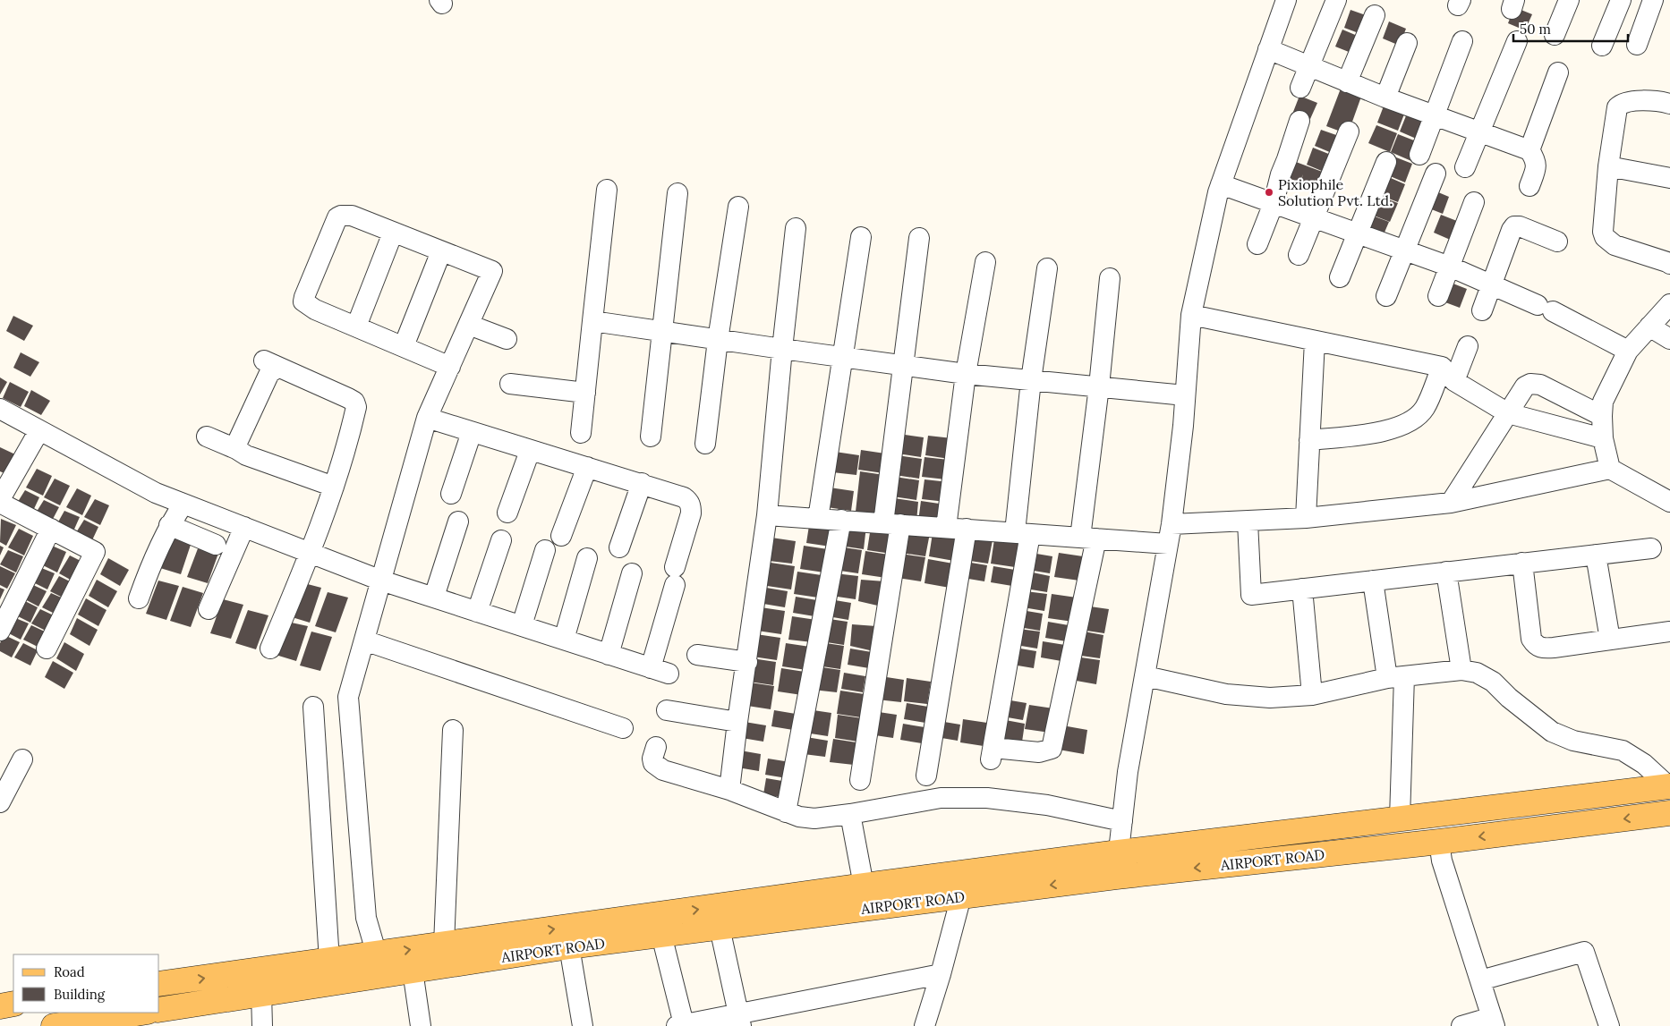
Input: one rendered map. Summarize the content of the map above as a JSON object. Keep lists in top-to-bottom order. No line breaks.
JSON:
{"streets":{"main road":["AIRPORT ROAD"]},"places":["Pixiophile Solution Pvt. Ltd."],"legend":["Road","Building"],"scale_bar":"50 m"}
